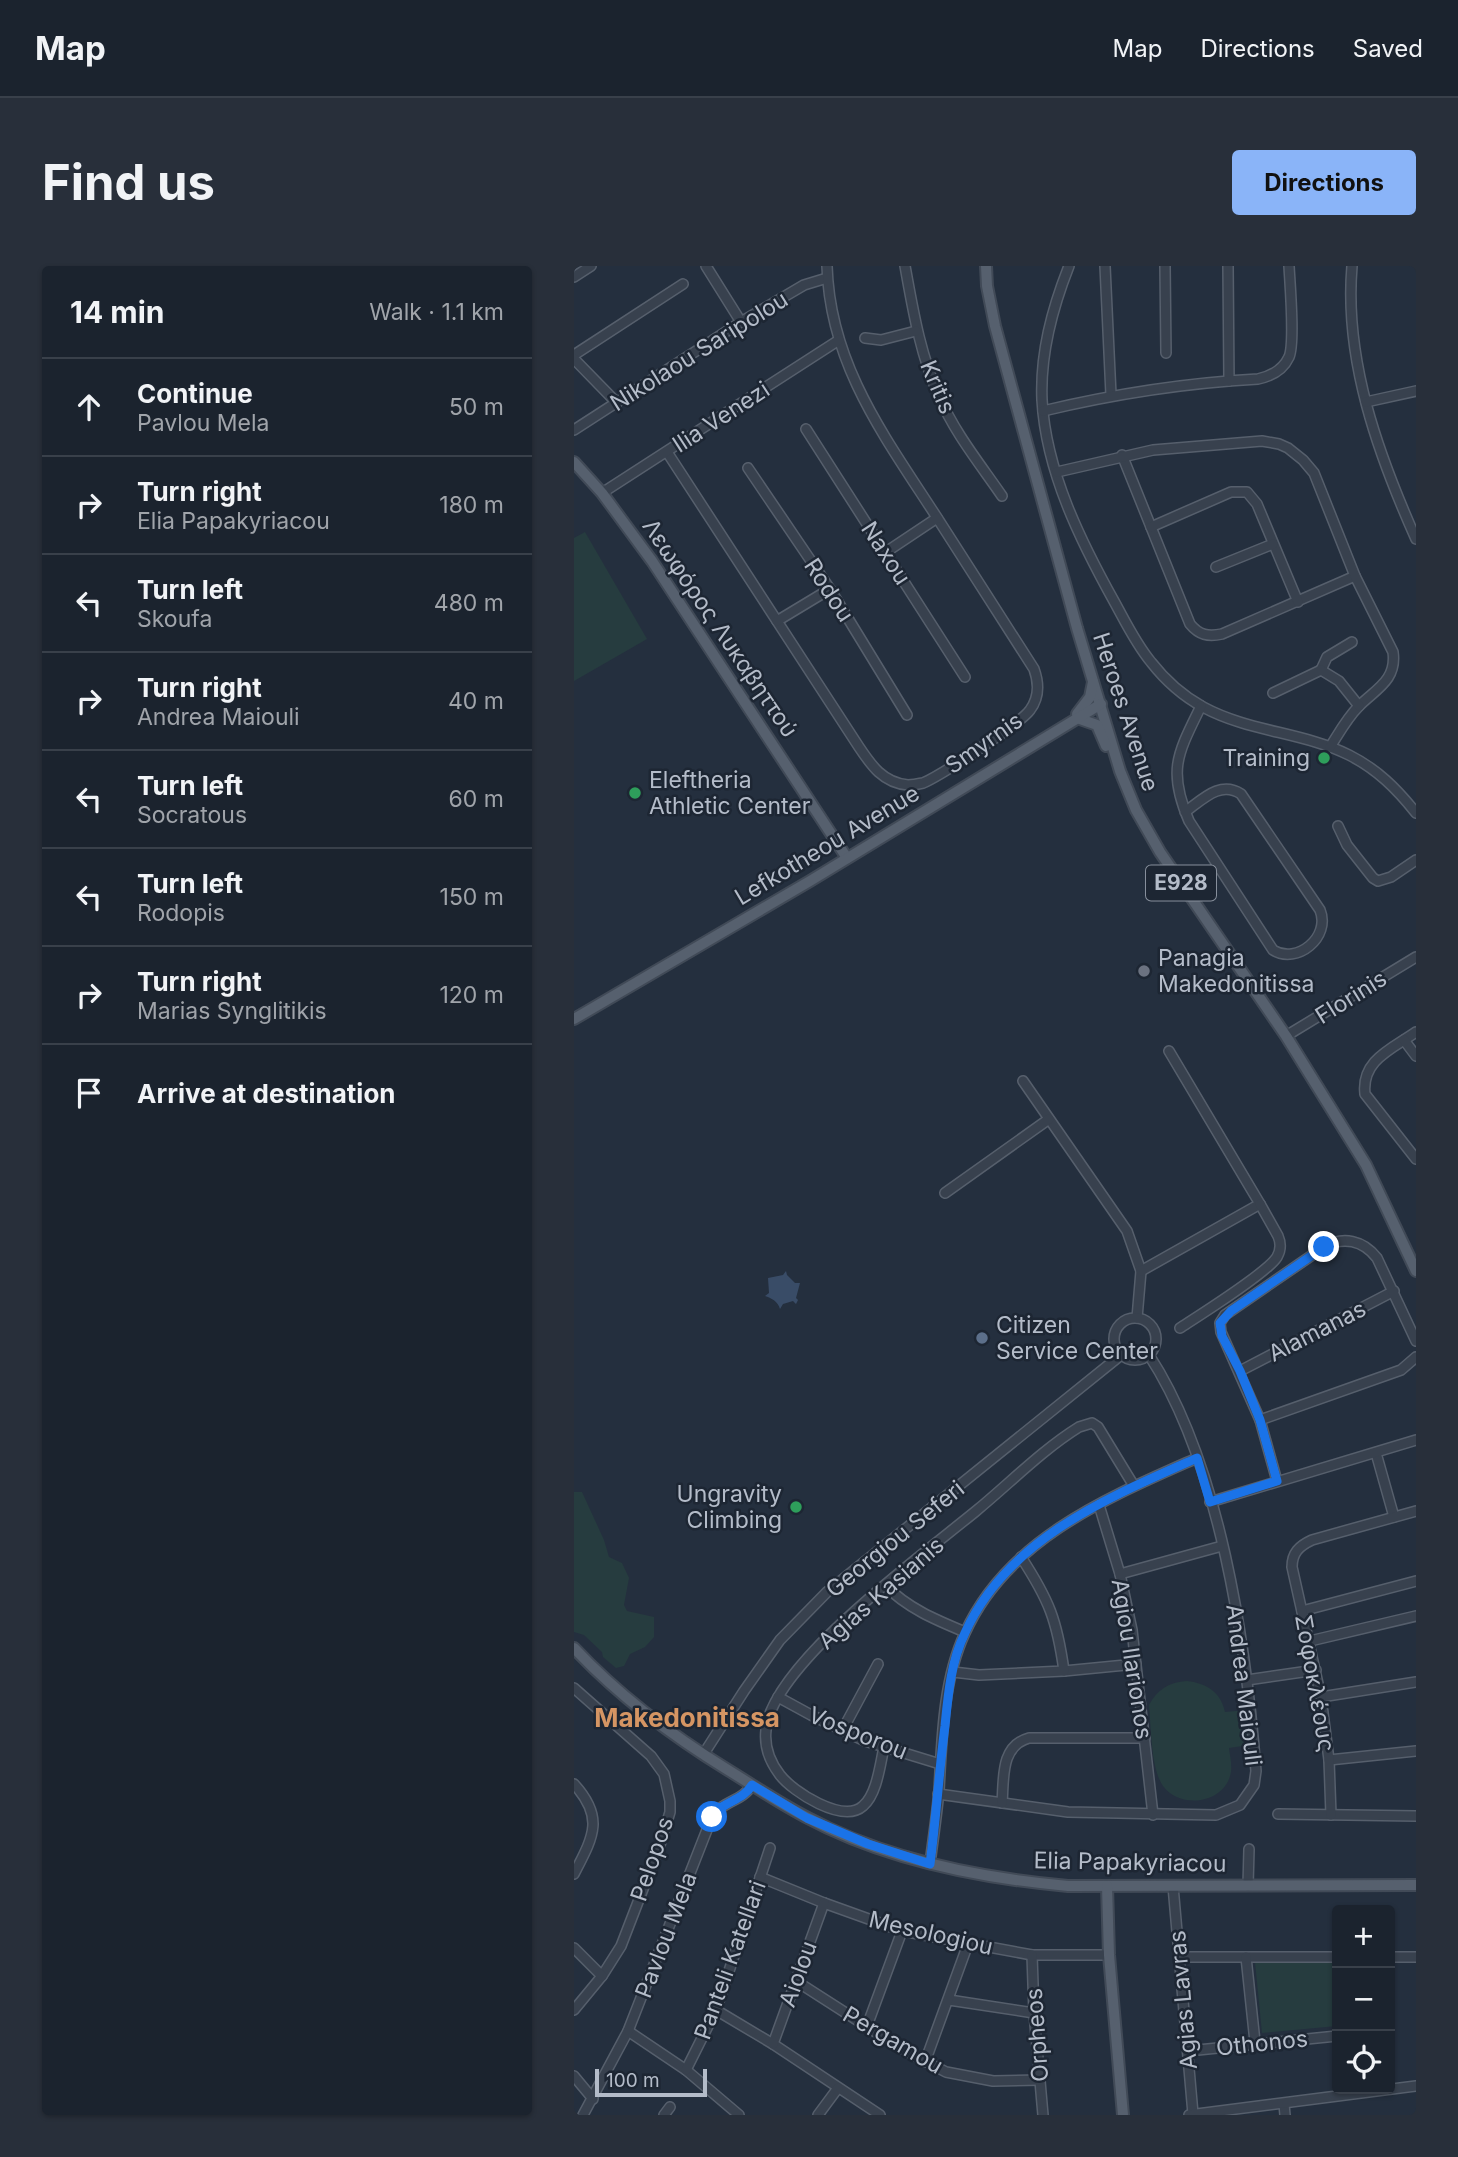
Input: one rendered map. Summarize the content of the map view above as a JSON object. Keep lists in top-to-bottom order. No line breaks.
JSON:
{"streets":{"main road":["Λεωφόρος Λυκαβηττού","Heroes Avenue","Lefkotheou Avenue","E928","Elia Papakyriacou"],"street":["Nikolaou Saripolou","Kritis","Ilia Venezi","Naxou","Rodou","Smyrnis","Florinis","Alamanas","Georgiou Seferi","Agias Kasianis","Agiou Ilarionos","Σοφοκλέους","Andrea Maiouli","Vosporou","Pelopos","Mesologiou","Pavlou Mela","Panteli Katellari","Aiolou","Agias Lavras","Orpheos","Pergamou","Othonos"]},"crossings":[["Nikolaou Saripolou","Smyrnis"],["Ilia Venezi","Λεωφόρος Λυκαβηττού"],["Ilia Venezi","Smyrnis"],["Λεωφόρος Λυκαβηττού","Lefkotheou Avenue"],["Heroes Avenue","Lefkotheou Avenue"],["Heroes Avenue","Florinis"],["Georgiou Seferi","Andrea Maiouli"],["Georgiou Seferi","Elia Papakyriacou"],["Agias Kasianis","Vosporou"],["Agiou Ilarionos","Andrea Maiouli"],["Elia Papakyriacou","Pavlou Mela"],["Elia Papakyriacou","Agias Lavras"],["Mesologiou","Panteli Katellari"],["Mesologiou","Aiolou"],["Mesologiou","Orpheos"],["Aiolou","Pergamou"],["Agias Lavras","Othonos"],["Orpheos","Pergamou"]],"districts":["Makedonitissa"],"places":["Training","Eleftheria Athletic Center","Panagia Makedonitissa","Citizen Service Center","Ungravity Climbing"],"scale_bar":"100 m","page":{"header":"Map","nav":["Map","Directions","Saved"],"buttons":"Directions","title":"Find us","heading":["14 min","Walk · 1.1 km"],"list":[["Continue","Pavlou Mela","50 m"],["Turn right","Elia Papakyriacou","180 m"],["Turn left","Skoufa","480 m"],["Turn right","Andrea Maiouli","40 m"],["Turn left","Socratous","60 m"],["Turn left","Rodopis","150 m"],["Turn right","Marias Synglitikis","120 m"],"Arrive at destination"],"map_buttons":["+","−"],"scale":"100 m"}}
